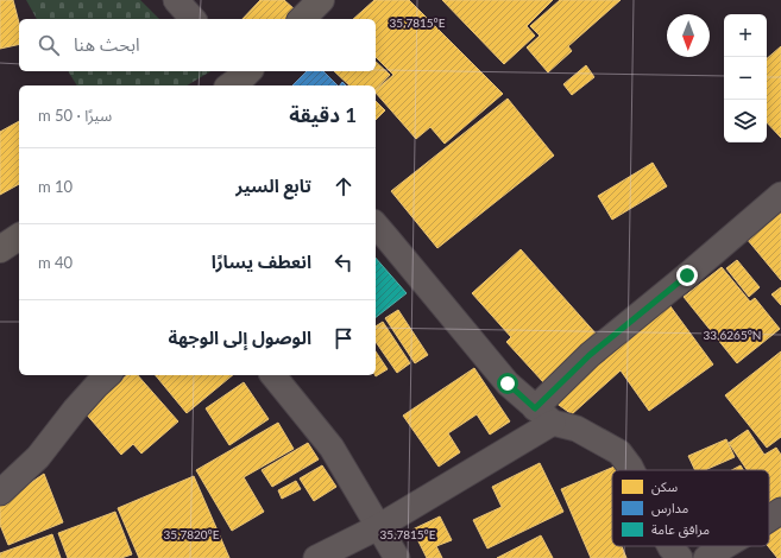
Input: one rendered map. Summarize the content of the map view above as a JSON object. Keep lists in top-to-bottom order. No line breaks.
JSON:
{"legend":["سكن","مدارس","مرافق عامة"],"north":"bottom","page":{"map_buttons":["+","−"],"search":"ابحث هنا","heading":["1 دقيقة","سيرًا · 50 m"],"list":[["تابع السير","10 m"],["انعطف يسارًا","40 m"],"الوصول إلى الوجهة"]},"coordinates":["35.7815°E","33.6265°N","35.7820°E"]}
